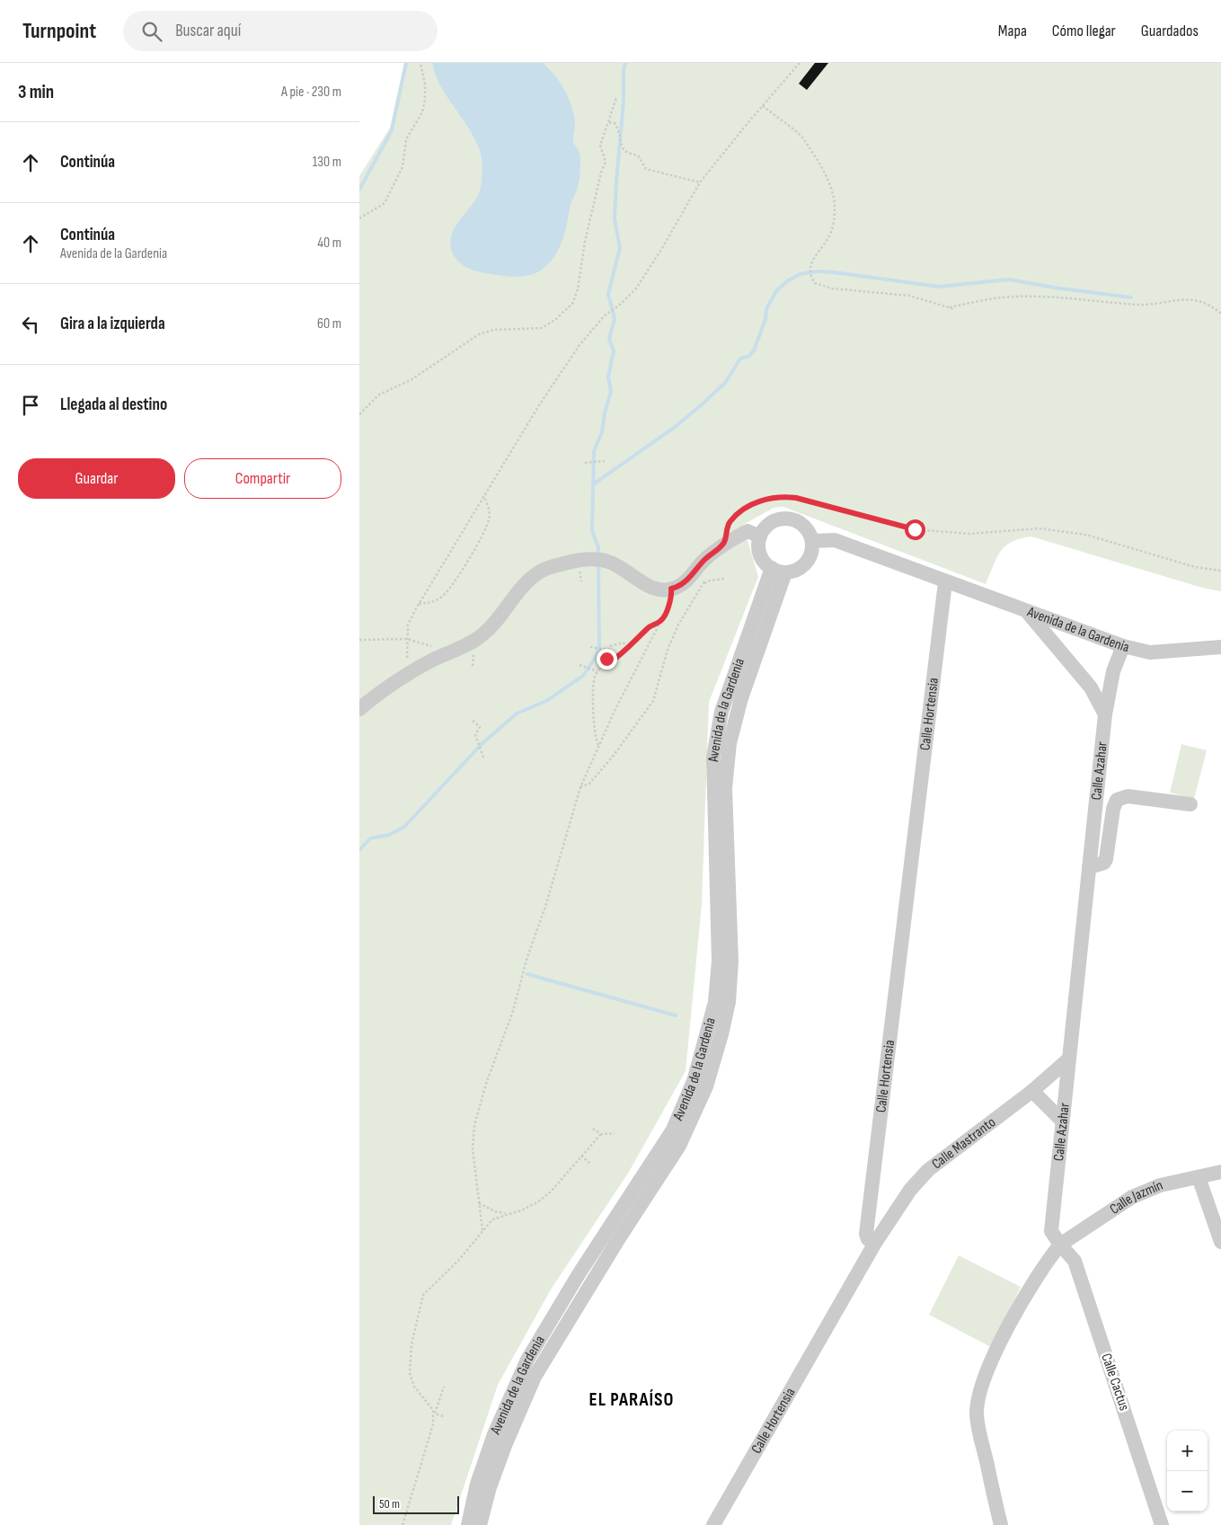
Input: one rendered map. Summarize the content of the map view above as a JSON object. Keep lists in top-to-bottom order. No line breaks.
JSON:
{"streets":{"street":["Avenida de la Gardenia","Calle Hortensia","Calle Azahar","Calle Mastranto","Calle Jazmín","Calle Cactus"]},"crossings":[["Avenida de la Gardenia","Calle Hortensia"],["Avenida de la Gardenia","Calle Azahar"],["Calle Hortensia","Calle Mastranto"],["Calle Azahar","Calle Mastranto"],["Calle Azahar","Calle Jazmín"],["Calle Azahar","Calle Cactus"],["Calle Jazmín","Calle Cactus"]],"districts":["EL PARAÍSO"],"scale_bar":"50 m","page":{"header":"Turnpoint","search":"Buscar aquí","nav":["Mapa","Cómo llegar","Guardados"],"heading":["3 min","A pie · 230 m"],"list":[["Continúa","130 m"],["Continúa","Avenida de la Gardenia","40 m"],["Gira a la izquierda","60 m"],"Llegada al destino"],"buttons":["Guardar","Compartir"],"map_buttons":["+","−"],"scale":"50 m"}}
